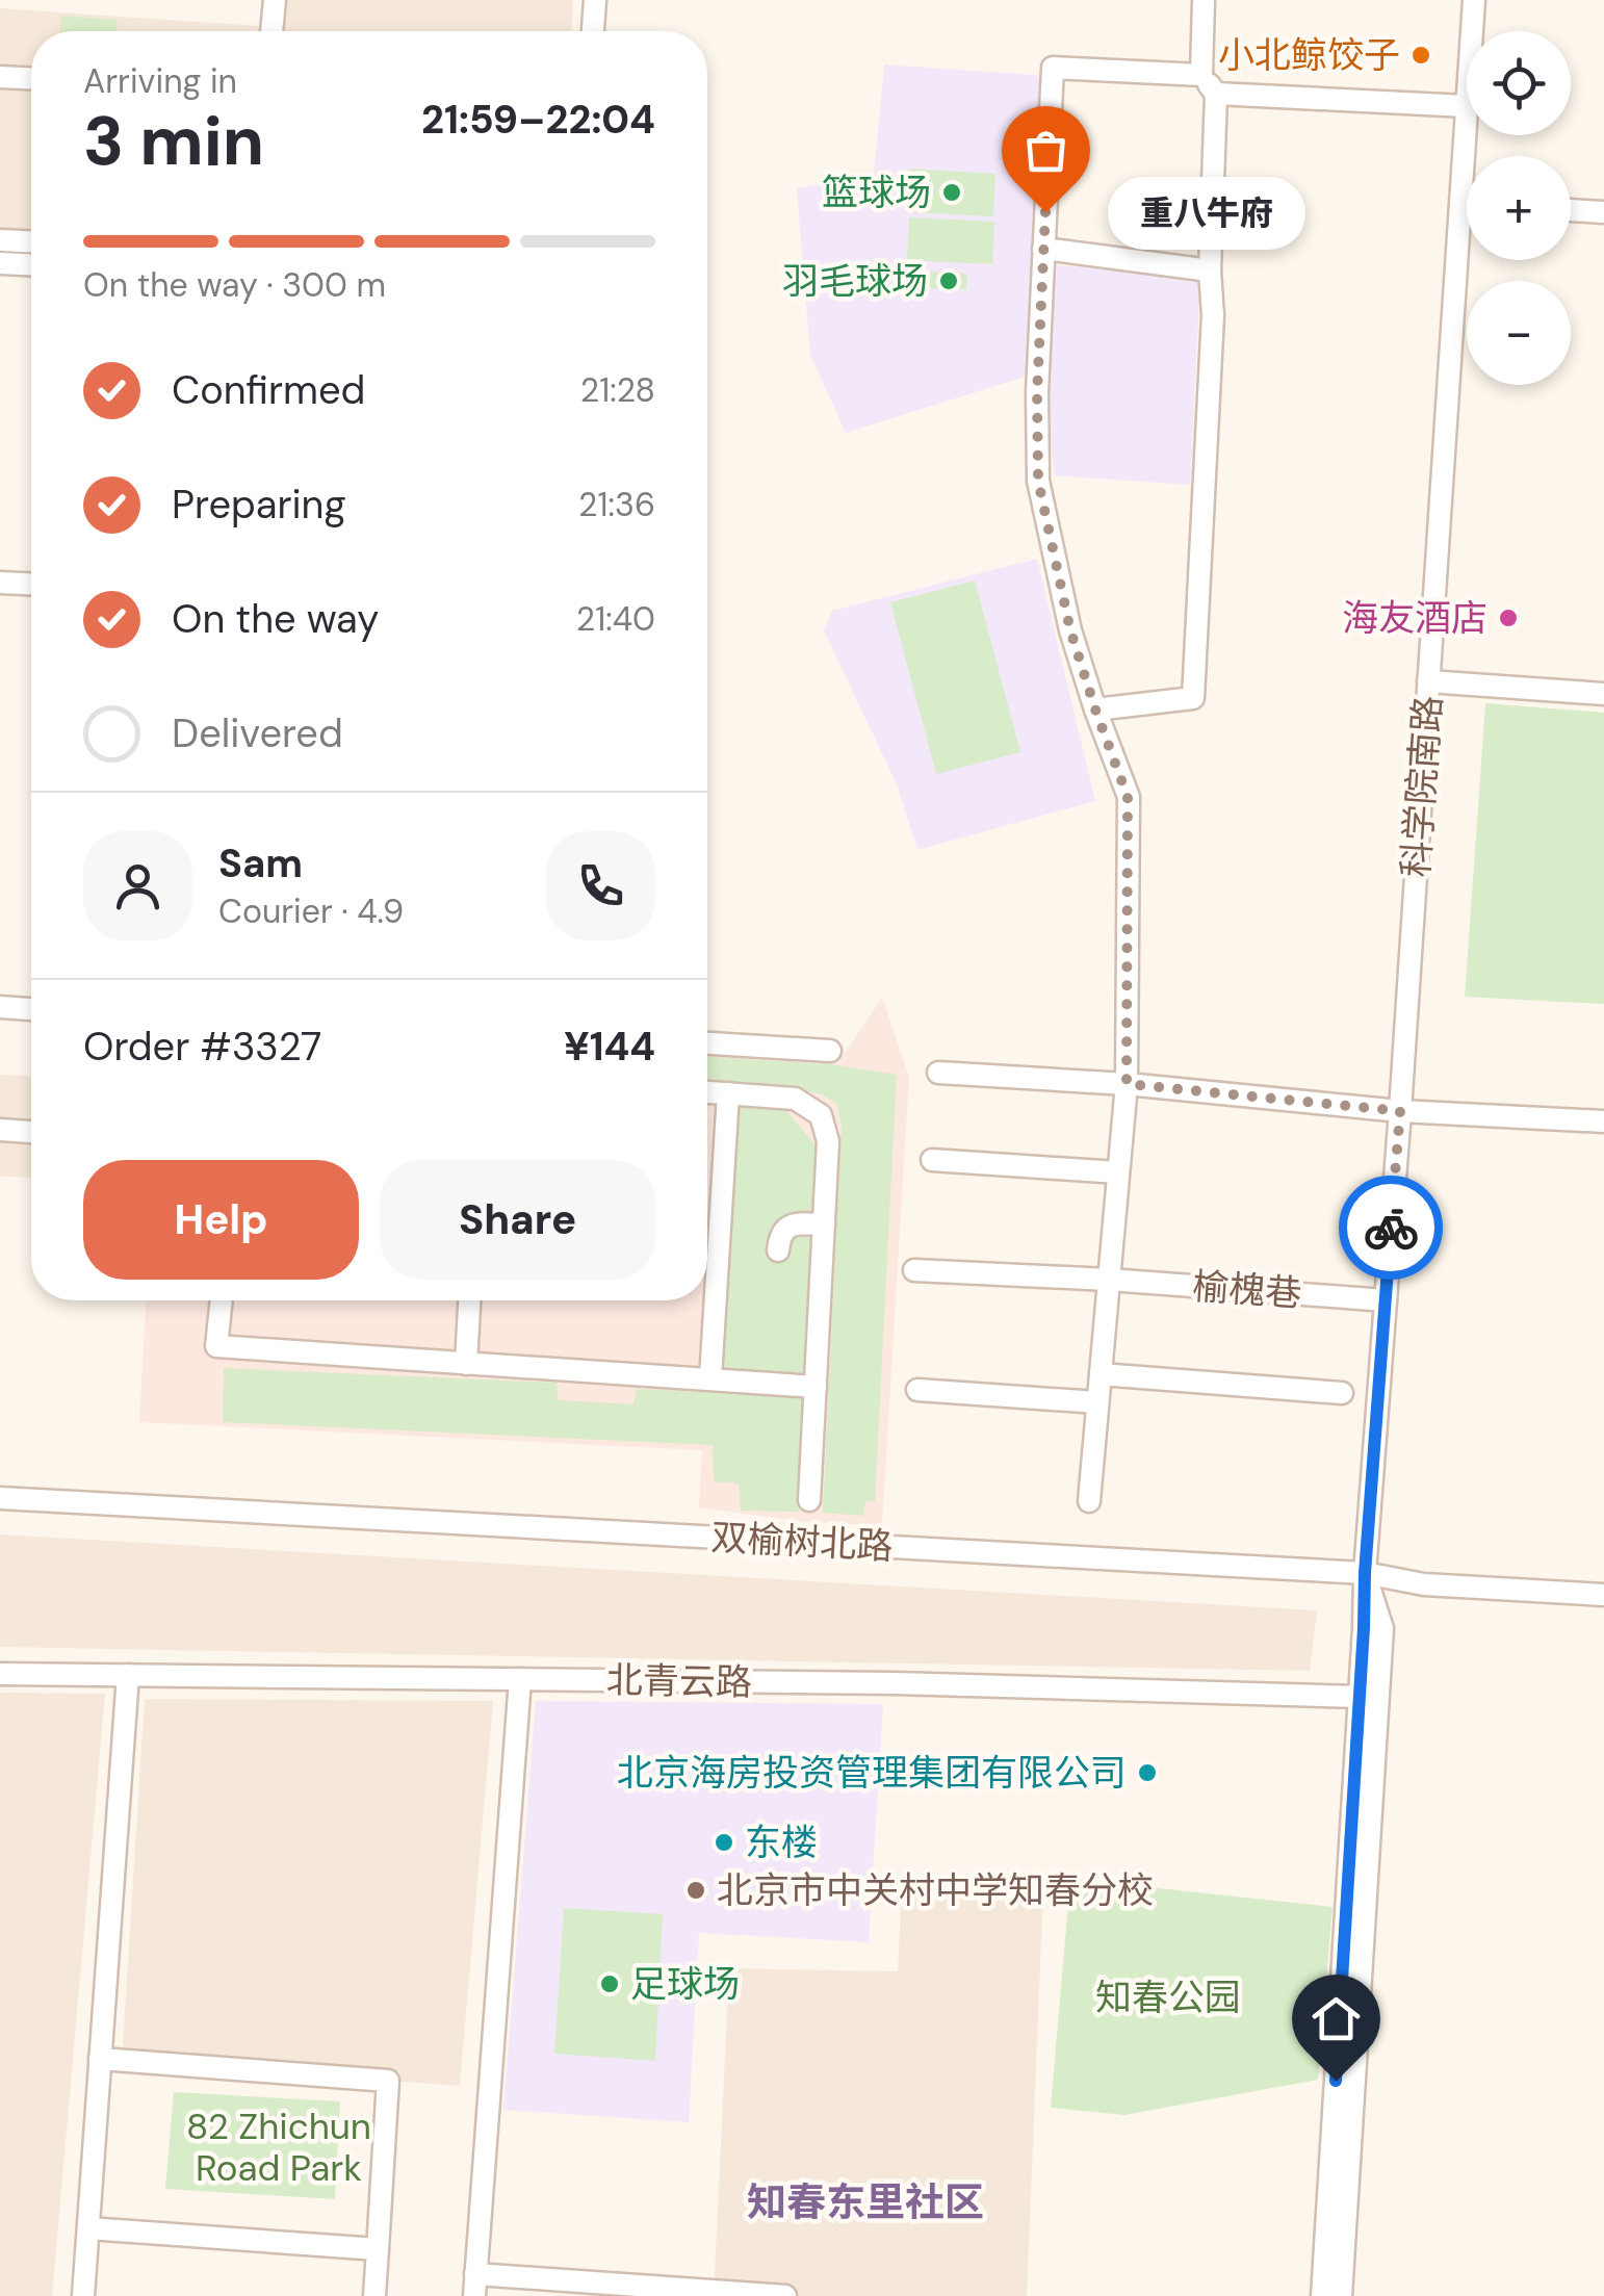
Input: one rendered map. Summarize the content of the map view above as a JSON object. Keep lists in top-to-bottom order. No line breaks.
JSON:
{"streets":{"street":["科学院南路","榆槐巷","双榆树北路","北青云路"]},"crossings":[["科学院南路","榆槐巷"],["科学院南路","双榆树北路"],["科学院南路","北青云路"]],"districts":["知春东里社区"],"parks":["知春公园","82 Zhichun Road Park"],"places":["小北鲸饺子","篮球场","重八牛府","羽毛球场","海友酒店","北京海房投资管理集团有限公司","东楼","北京市中关村中学知春分校","足球场"],"page":{"map_buttons":["+","−"],"heading":["3 min","Arriving in","21:59–22:04"],"panel":["Sam","Courier · 4.9","Order #3327","¥144"],"bubble":"重八牛府","bar":"On the way · 300 m","list":[["Confirmed","21:28"],["Preparing","21:36"],["On the way","21:40"],"Delivered"],"buttons":["Help","Share"]}}
